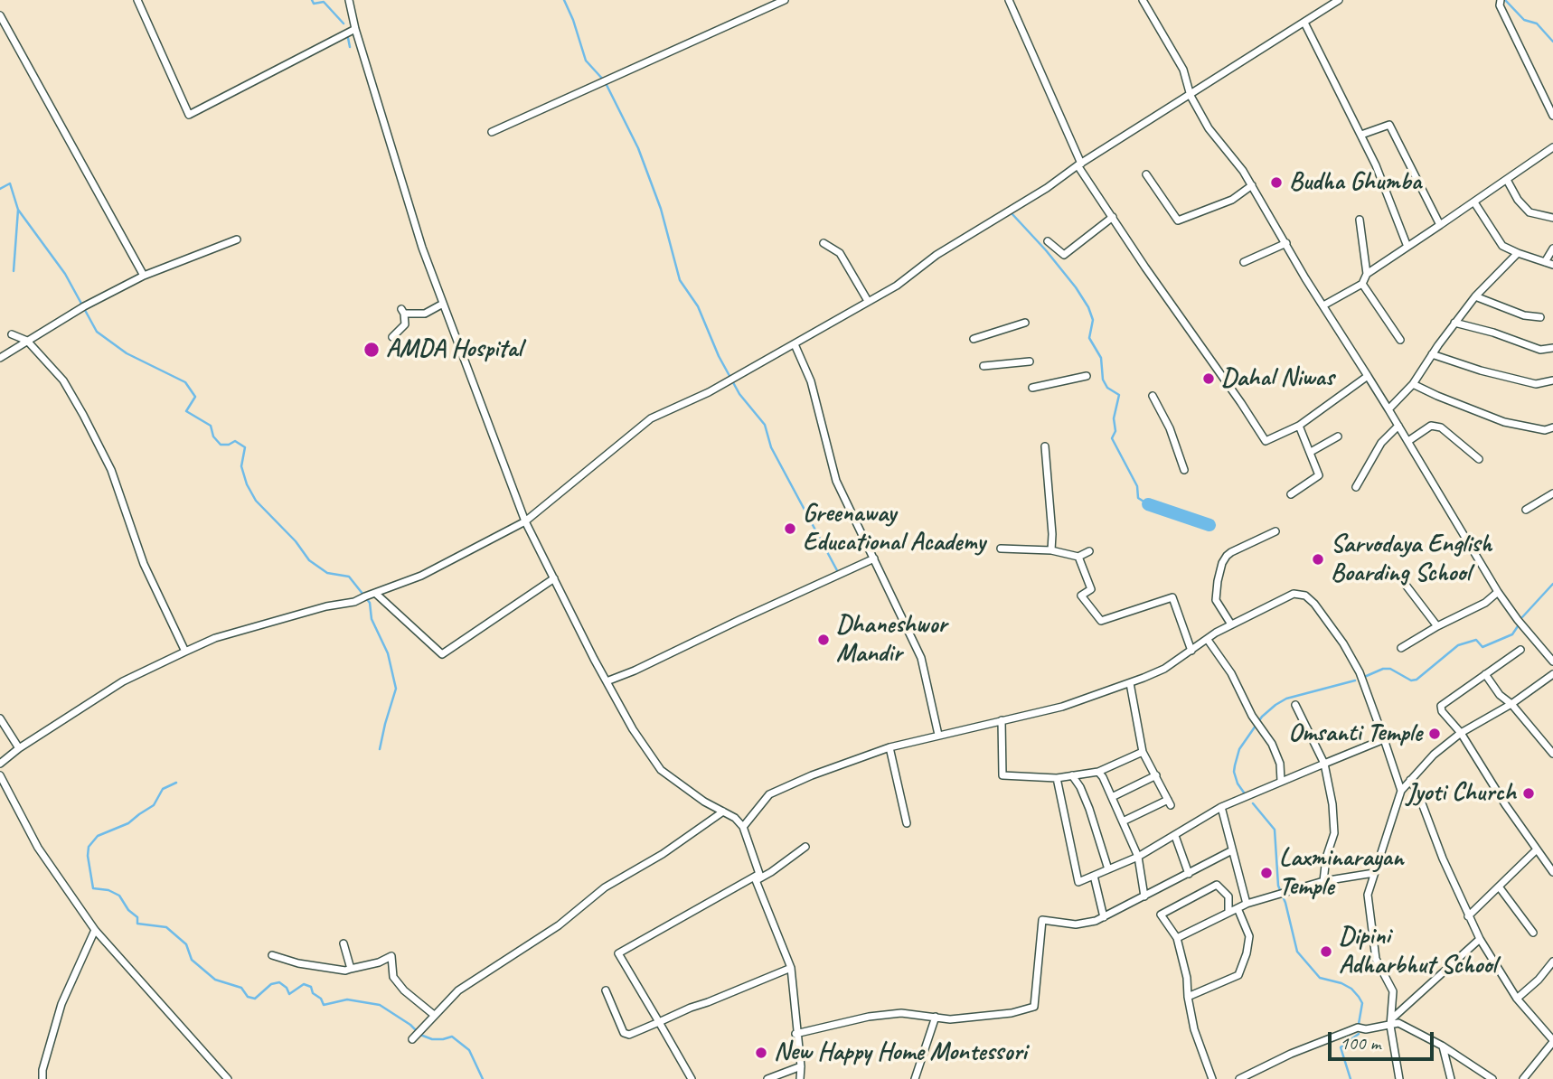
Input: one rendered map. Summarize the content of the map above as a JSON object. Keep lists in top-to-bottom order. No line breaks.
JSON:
{"places":["Budha Ghumba","AMDA Hospital","Dahal Niwas","Greenaway Educational Academy","Sarvodaya English Boarding School","Dhaneshwor Mandir","Omsanti Temple","Jyoti Church","Laxminarayan Temple","Dipini Adharbhut School","New Happy Home Montessori"],"scale_bar":"100 m"}
